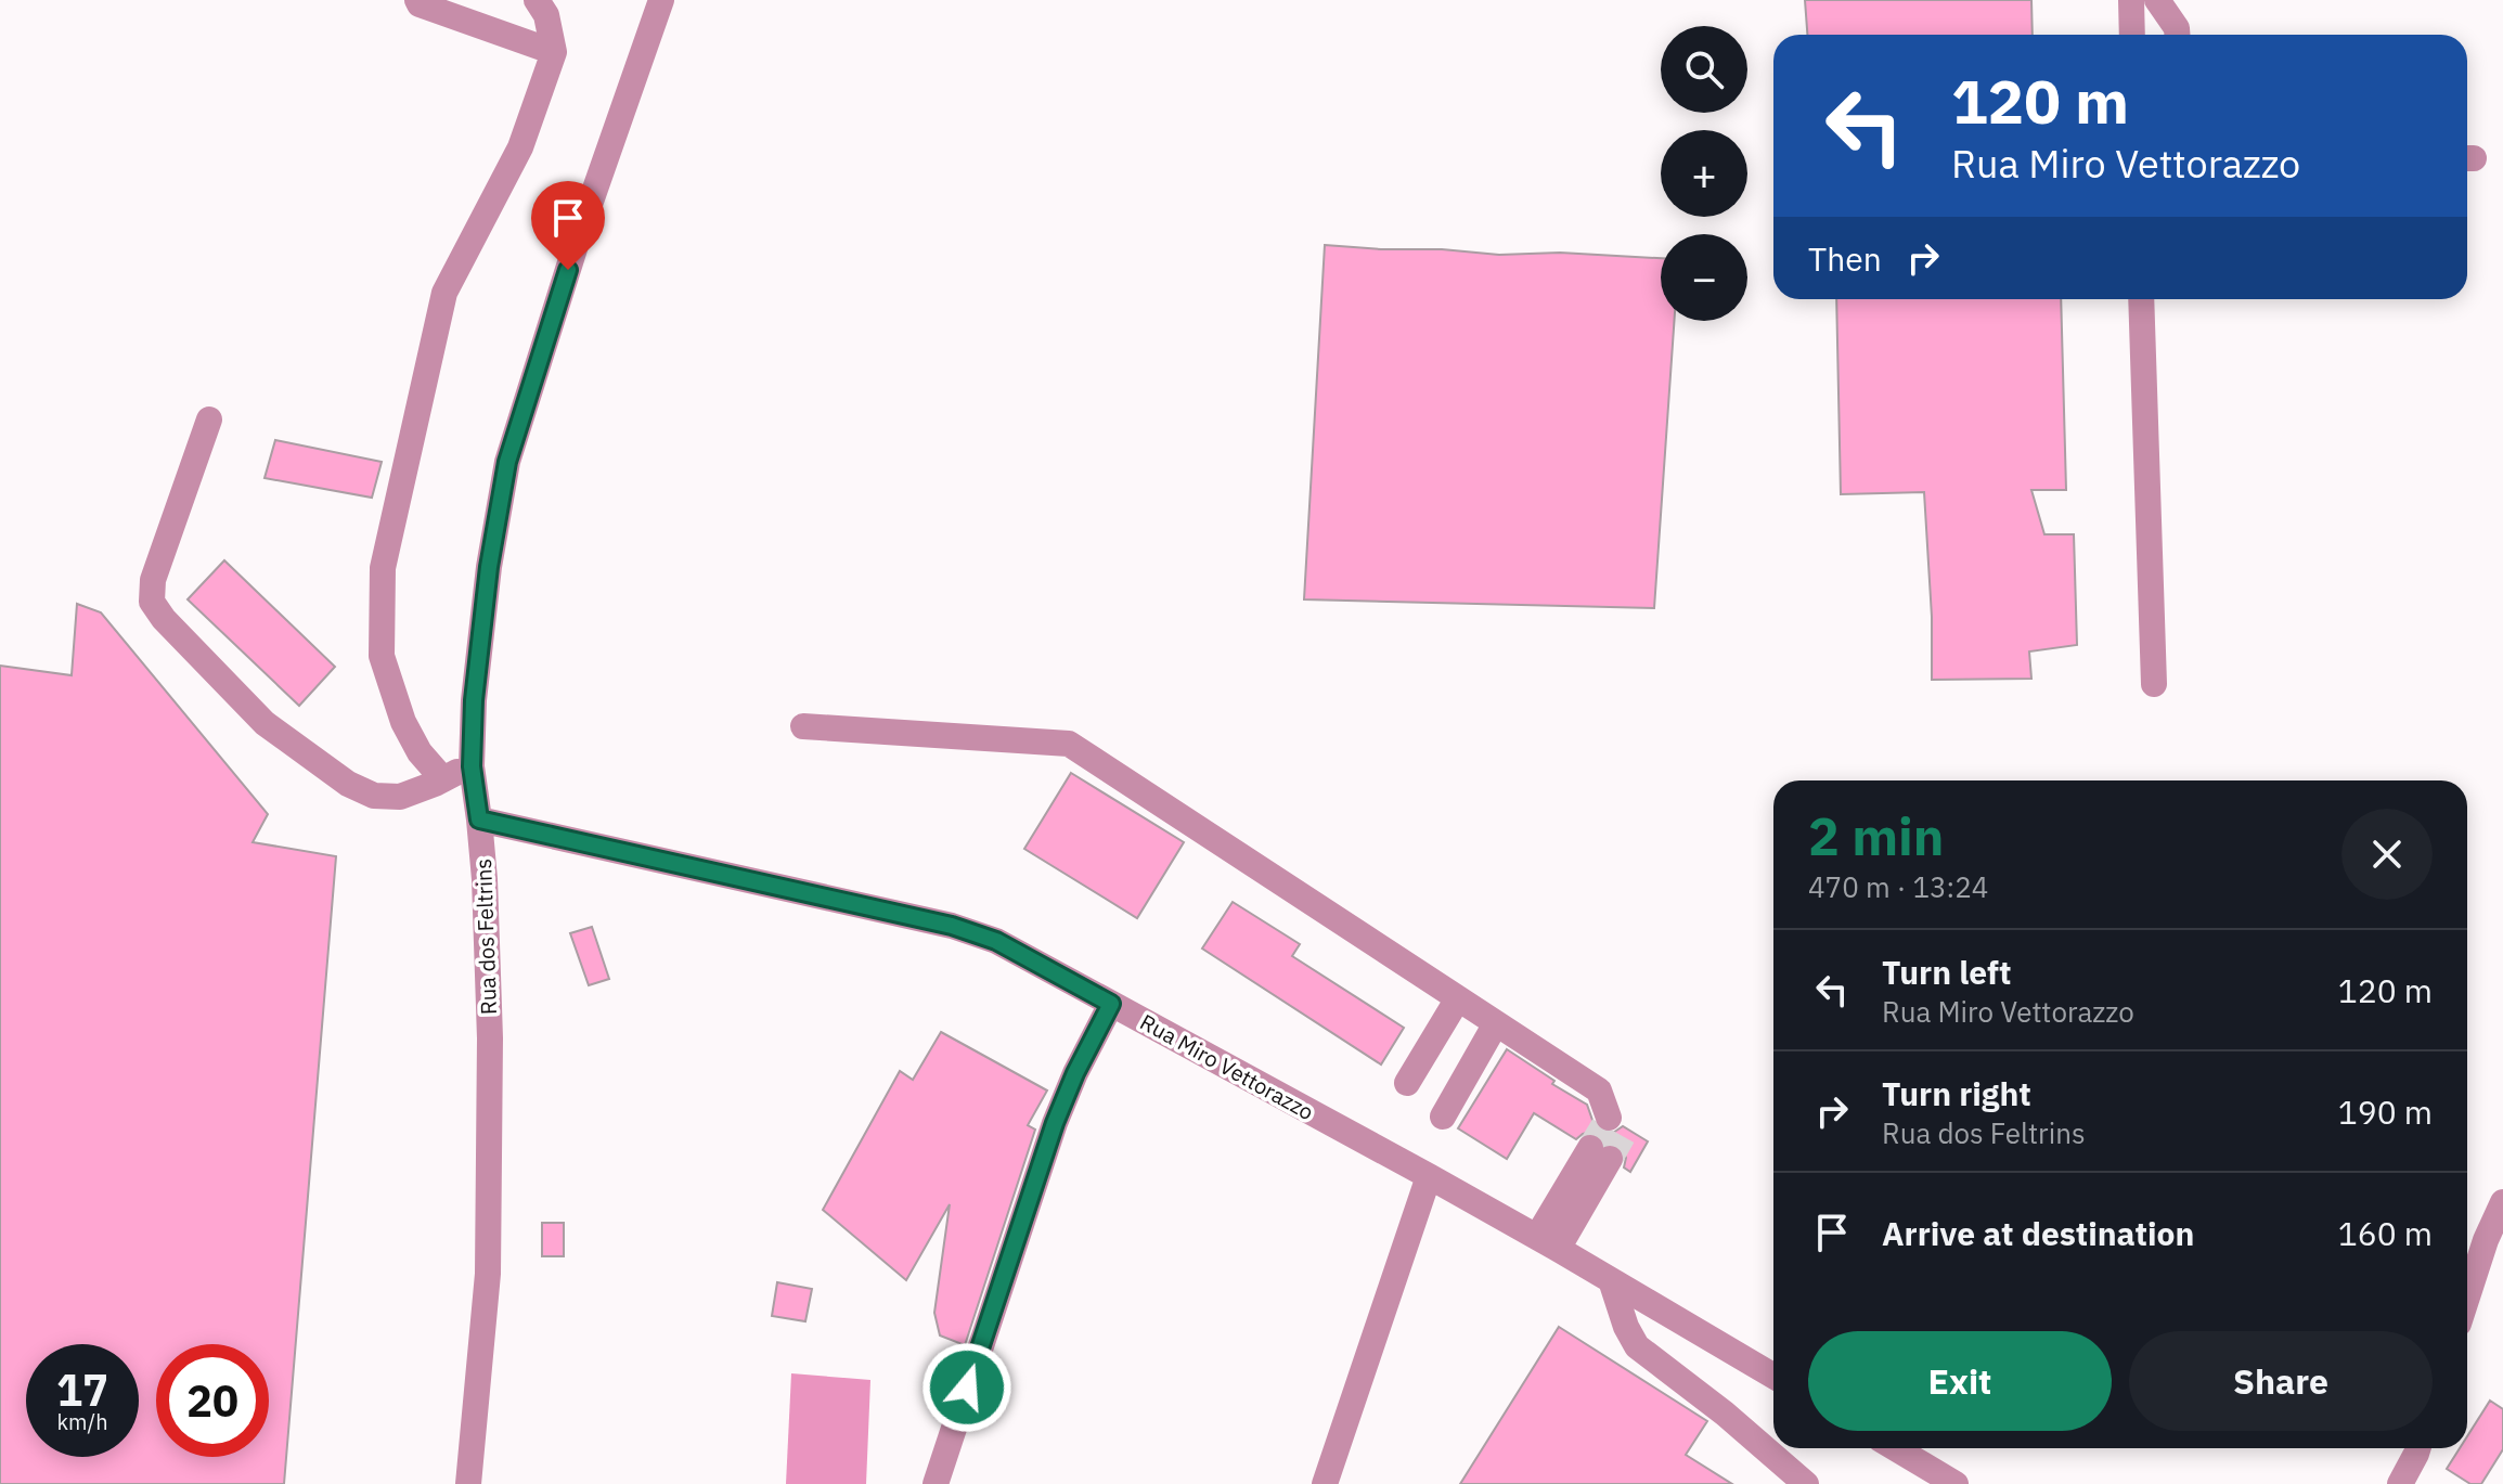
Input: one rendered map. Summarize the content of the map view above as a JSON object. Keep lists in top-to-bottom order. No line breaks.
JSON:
{"streets":{"street":["Rua dos Feltrins","Rua Miro Vettorazzo"]},"crossings":[["Rua dos Feltrins","Rua Miro Vettorazzo"]],"page":{"map_buttons":["+","−"],"turn":["120 m","Rua Miro Vettorazzo"],"then":"Then","heading":["2 min","470 m · 13:24"],"list":[{"name":"Turn left","note":"Rua Miro Vettorazzo","value":"120 m"},{"name":"Turn right","note":"Rua dos Feltrins","value":"190 m"},{"name":"Arrive at destination","value":"160 m"}],"buttons":["Exit","Share"],"speed":"17 km/h","limit":"20"}}
